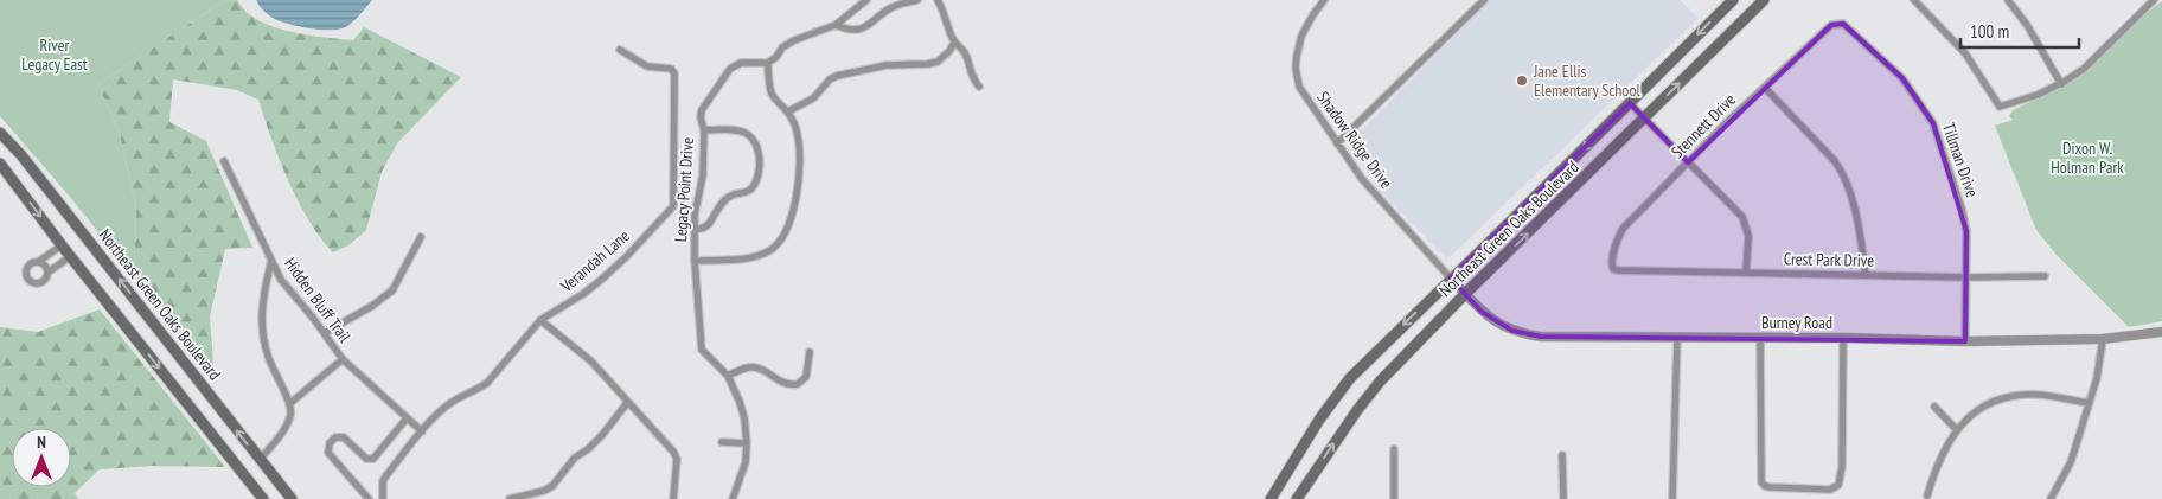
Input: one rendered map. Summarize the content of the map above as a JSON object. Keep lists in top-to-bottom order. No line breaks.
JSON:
{"streets":{"main road":["Northeast Green Oaks Boulevard"],"street":["Stennett Drive","Shadow Ridge Drive","Tillman Drive","Legacy Point Drive","Crest Park Drive","Verandah Lane","Hidden Bluff Trail","Burney Road"]},"crossings":[["Stennett Drive","Tillman Drive"],["Stennett Drive","Crest Park Drive"],["Shadow Ridge Drive","Northeast Green Oaks Boulevard"],["Shadow Ridge Drive","Burney Road"],["Tillman Drive","Crest Park Drive"],["Tillman Drive","Burney Road"],["Northeast Green Oaks Boulevard","Burney Road"],["Verandah Lane","Hidden Bluff Trail"]],"parks":["River Legacy East","Dixon W. Holman Park"],"places":["Jane Ellis Elementary School"],"scale_bar":"100 m","north":"top"}
